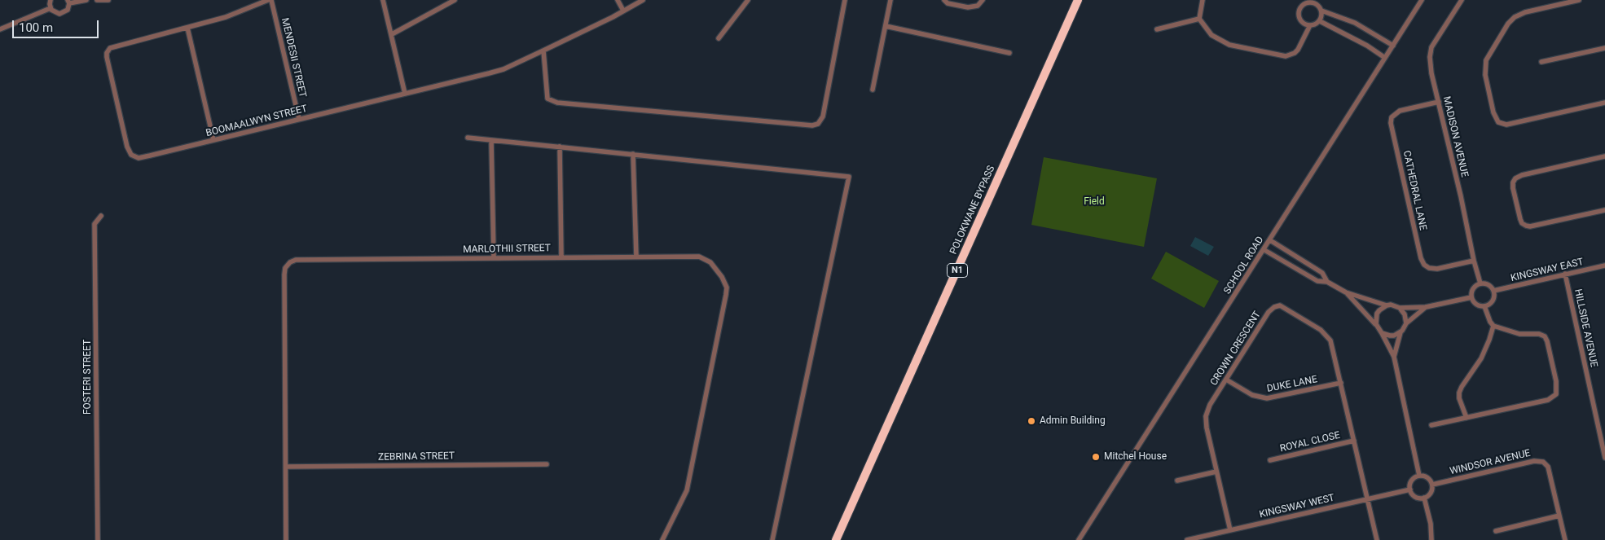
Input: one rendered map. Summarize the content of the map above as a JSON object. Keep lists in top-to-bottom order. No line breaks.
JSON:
{"streets":{"highway":["POLOKWANE BYPASS","N1"],"street":["MENDESII STREET","BOOMAALWYN STREET","MADISON AVENUE","CATHEDRAL LANE","MARLOTHII STREET","SCHOOL ROAD","KINGSWAY EAST","HILLSIDE AVENUE","CROWN CRESCENT","FOSTERI STREET","DUKE LANE","ROYAL CLOSE","ZEBRINA STREET","WINDSOR AVENUE","KINGSWAY WEST"]},"crossings":[["MENDESII STREET","BOOMAALWYN STREET"],["MADISON AVENUE","CATHEDRAL LANE"],["MADISON AVENUE","KINGSWAY EAST"],["MARLOTHII STREET","ZEBRINA STREET"],["KINGSWAY EAST","HILLSIDE AVENUE"],["CROWN CRESCENT","DUKE LANE"],["CROWN CRESCENT","ROYAL CLOSE"],["CROWN CRESCENT","KINGSWAY WEST"],["WINDSOR AVENUE","KINGSWAY WEST"]],"parks":["Field"],"places":["Admin Building","Mitchel House"],"scale_bar":"100 m"}
